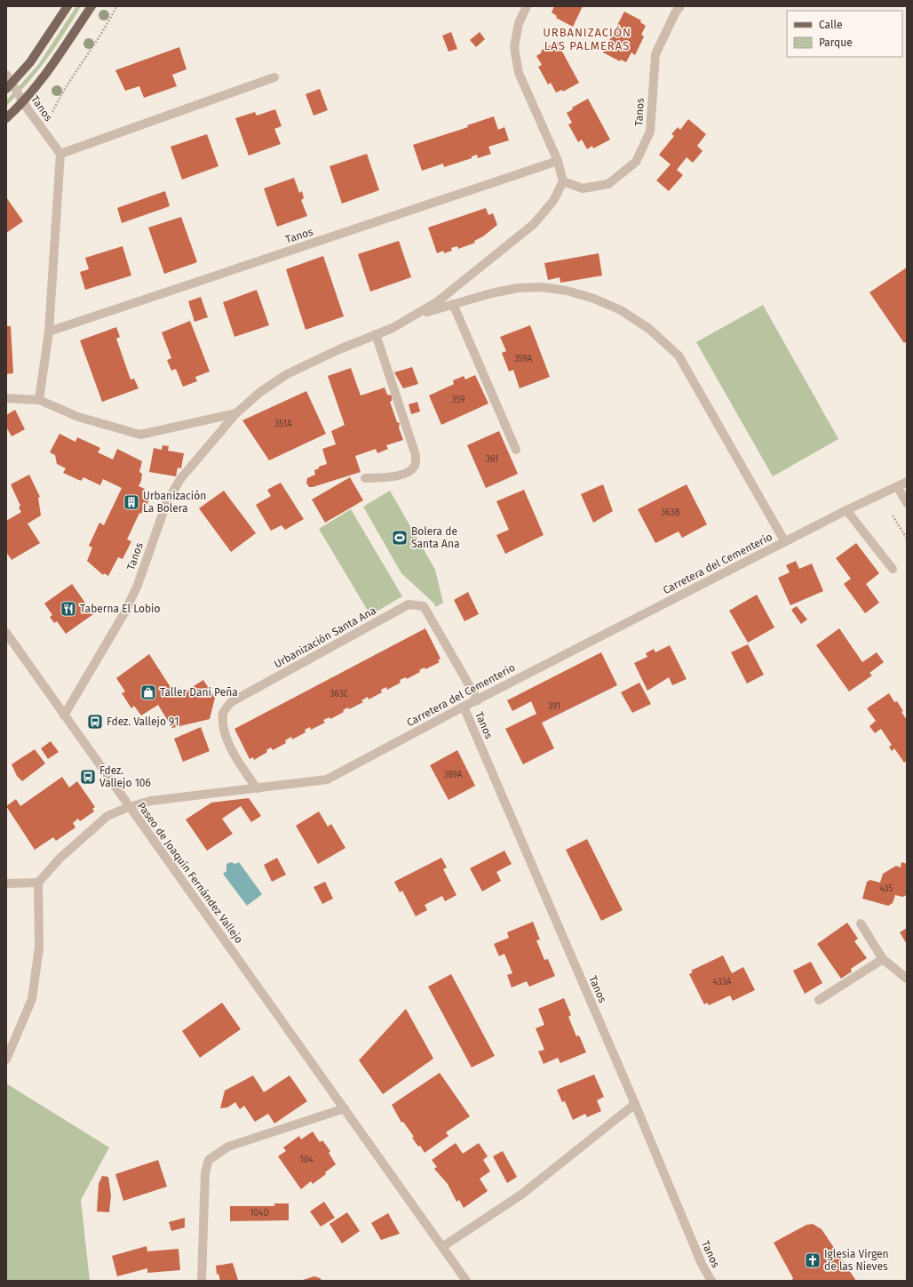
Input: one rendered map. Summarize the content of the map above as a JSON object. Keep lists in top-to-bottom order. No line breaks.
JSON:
{"streets":{"street":["Tanos","Carretera del Cementerio","Urbanización Santa Ana","Paseo de Joaquín Fernández Vallejo"]},"crossings":[["Tanos","Carretera del Cementerio"],["Tanos","Paseo de Joaquín Fernández Vallejo"],["Carretera del Cementerio","Urbanización Santa Ana"],["Carretera del Cementerio","Paseo de Joaquín Fernández Vallejo"]],"districts":["URBANIZACIÓN LAS PALMERAS"],"places":{"building":["Urbanización La Bolera"],"sports":["Bolera de Santa Ana"],"restaurant":["Taberna El Lobio"],"shop":["Taller Dani Peña"],"bus stop":["Fdez. Vallejo 91","Fdez. Vallejo 106"],"church":["Iglesia Virgen de las Nieves"]},"house_numbers":["359A","359","351A","361","363B","363C","391","389A","435","433A","104","104D"],"legend":["Calle","Parque"]}
